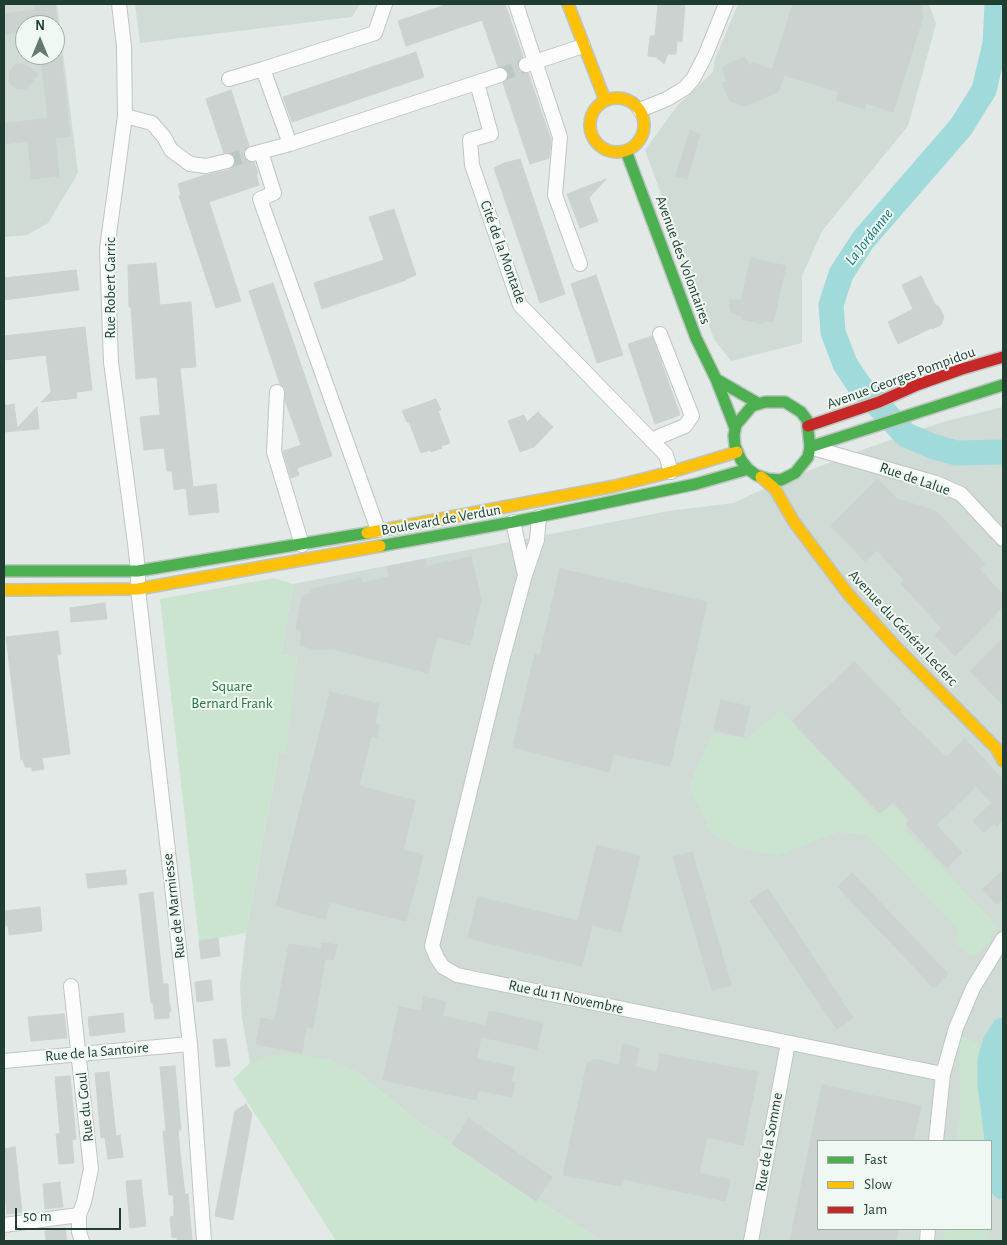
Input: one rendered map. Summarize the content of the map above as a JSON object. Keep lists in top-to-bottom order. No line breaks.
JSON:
{"streets":{"main road":["Avenue des Volontaires","Avenue Georges Pompidou","Boulevard de Verdun","Avenue du Général Leclerc"],"street":["Cité de la Montade","Rue Robert Garric","Rue de Lalue","Rue de Marmiesse","Rue du 11 Novembre","Rue de la Santoire","Rue du Goul","Rue de la Somme"]},"crossings":[["Cité de la Montade","Boulevard de Verdun"],["Avenue des Volontaires","Avenue Georges Pompidou"],["Avenue des Volontaires","Rue de Lalue"],["Avenue des Volontaires","Boulevard de Verdun"],["Avenue des Volontaires","Avenue du Général Leclerc"],["Rue Robert Garric","Boulevard de Verdun"],["Rue Robert Garric","Rue de Marmiesse"],["Avenue Georges Pompidou","Rue de Lalue"],["Avenue Georges Pompidou","Boulevard de Verdun"],["Avenue Georges Pompidou","Avenue du Général Leclerc"],["Rue de Lalue","Boulevard de Verdun"],["Rue de Lalue","Avenue du Général Leclerc"],["Boulevard de Verdun","Avenue du Général Leclerc"],["Boulevard de Verdun","Rue de Marmiesse"],["Boulevard de Verdun","Rue du 11 Novembre"],["Rue de Marmiesse","Rue de la Santoire"],["Rue du 11 Novembre","Rue de la Somme"],["Rue de la Santoire","Rue du Goul"]],"water":["La Jordanne"],"parks":["Square Bernard Frank"],"legend":["Fast","Slow","Jam"],"scale_bar":"50 m","north":"top"}
